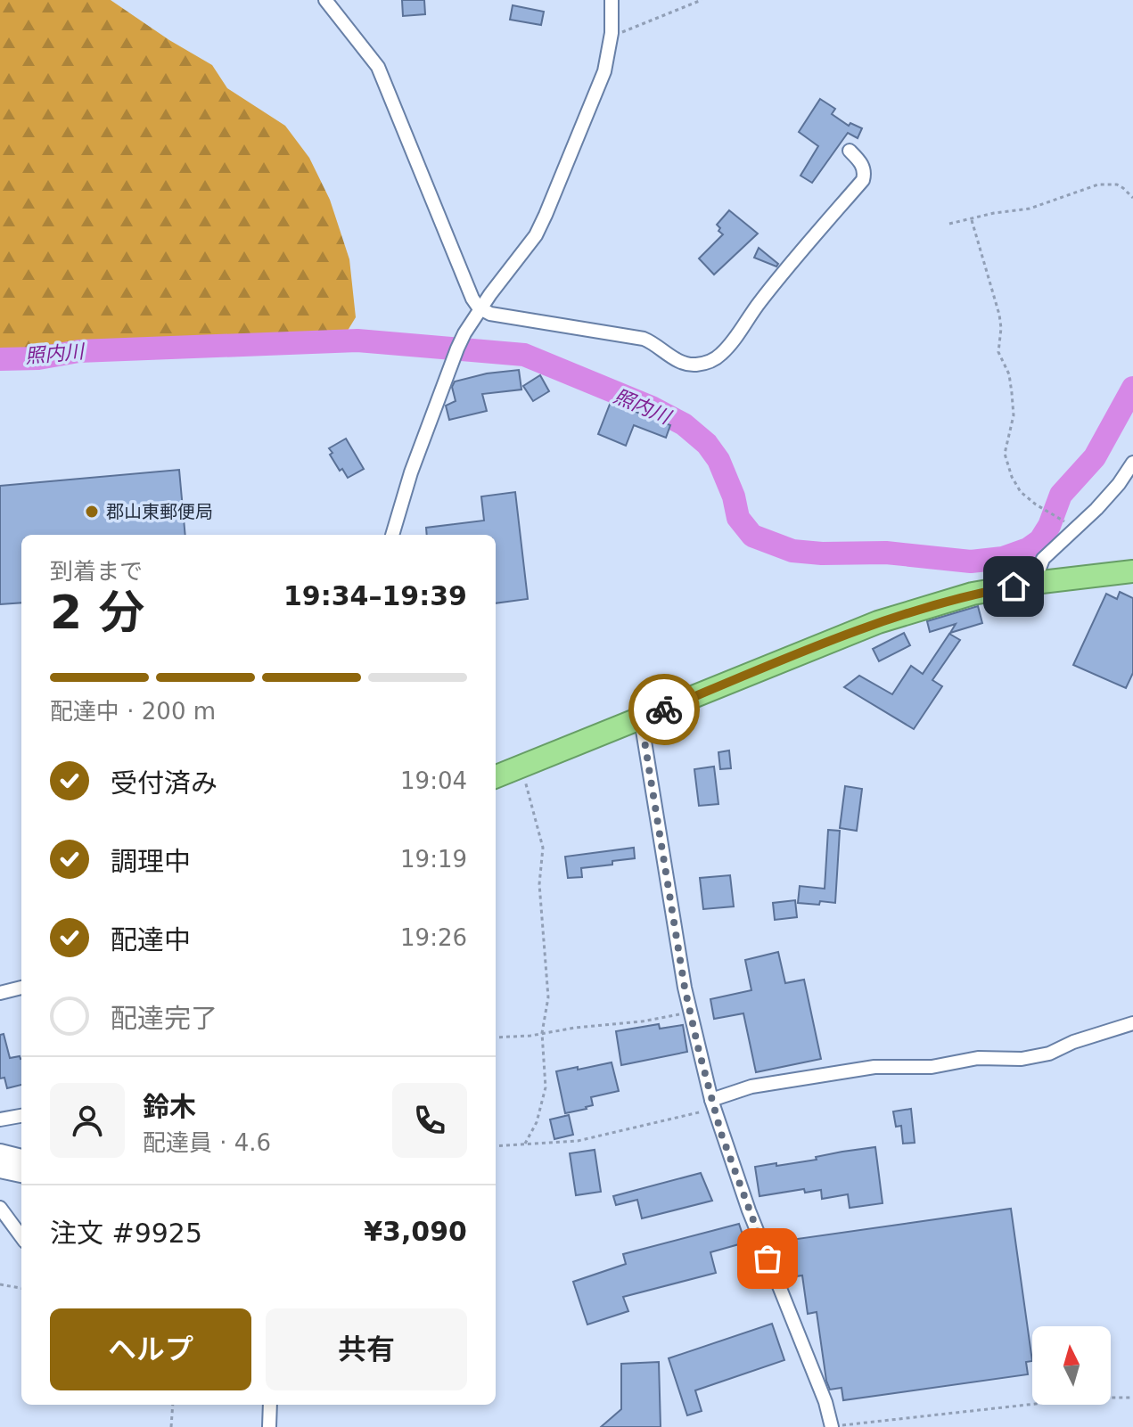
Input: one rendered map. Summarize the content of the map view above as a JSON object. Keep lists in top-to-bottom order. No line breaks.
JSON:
{"water":["照内川"],"places":["郡山東郵便局"],"north":"top","page":{"heading":["2 分","到着まで","19:34–19:39"],"panel":["鈴木","配達員 · 4.6","注文 #9925","¥3,090"],"bar":"配達中 · 200 m","list":[["受付済み","19:04"],["調理中","19:19"],["配達中","19:26"],"配達完了"],"buttons":["ヘルプ","共有"]}}
